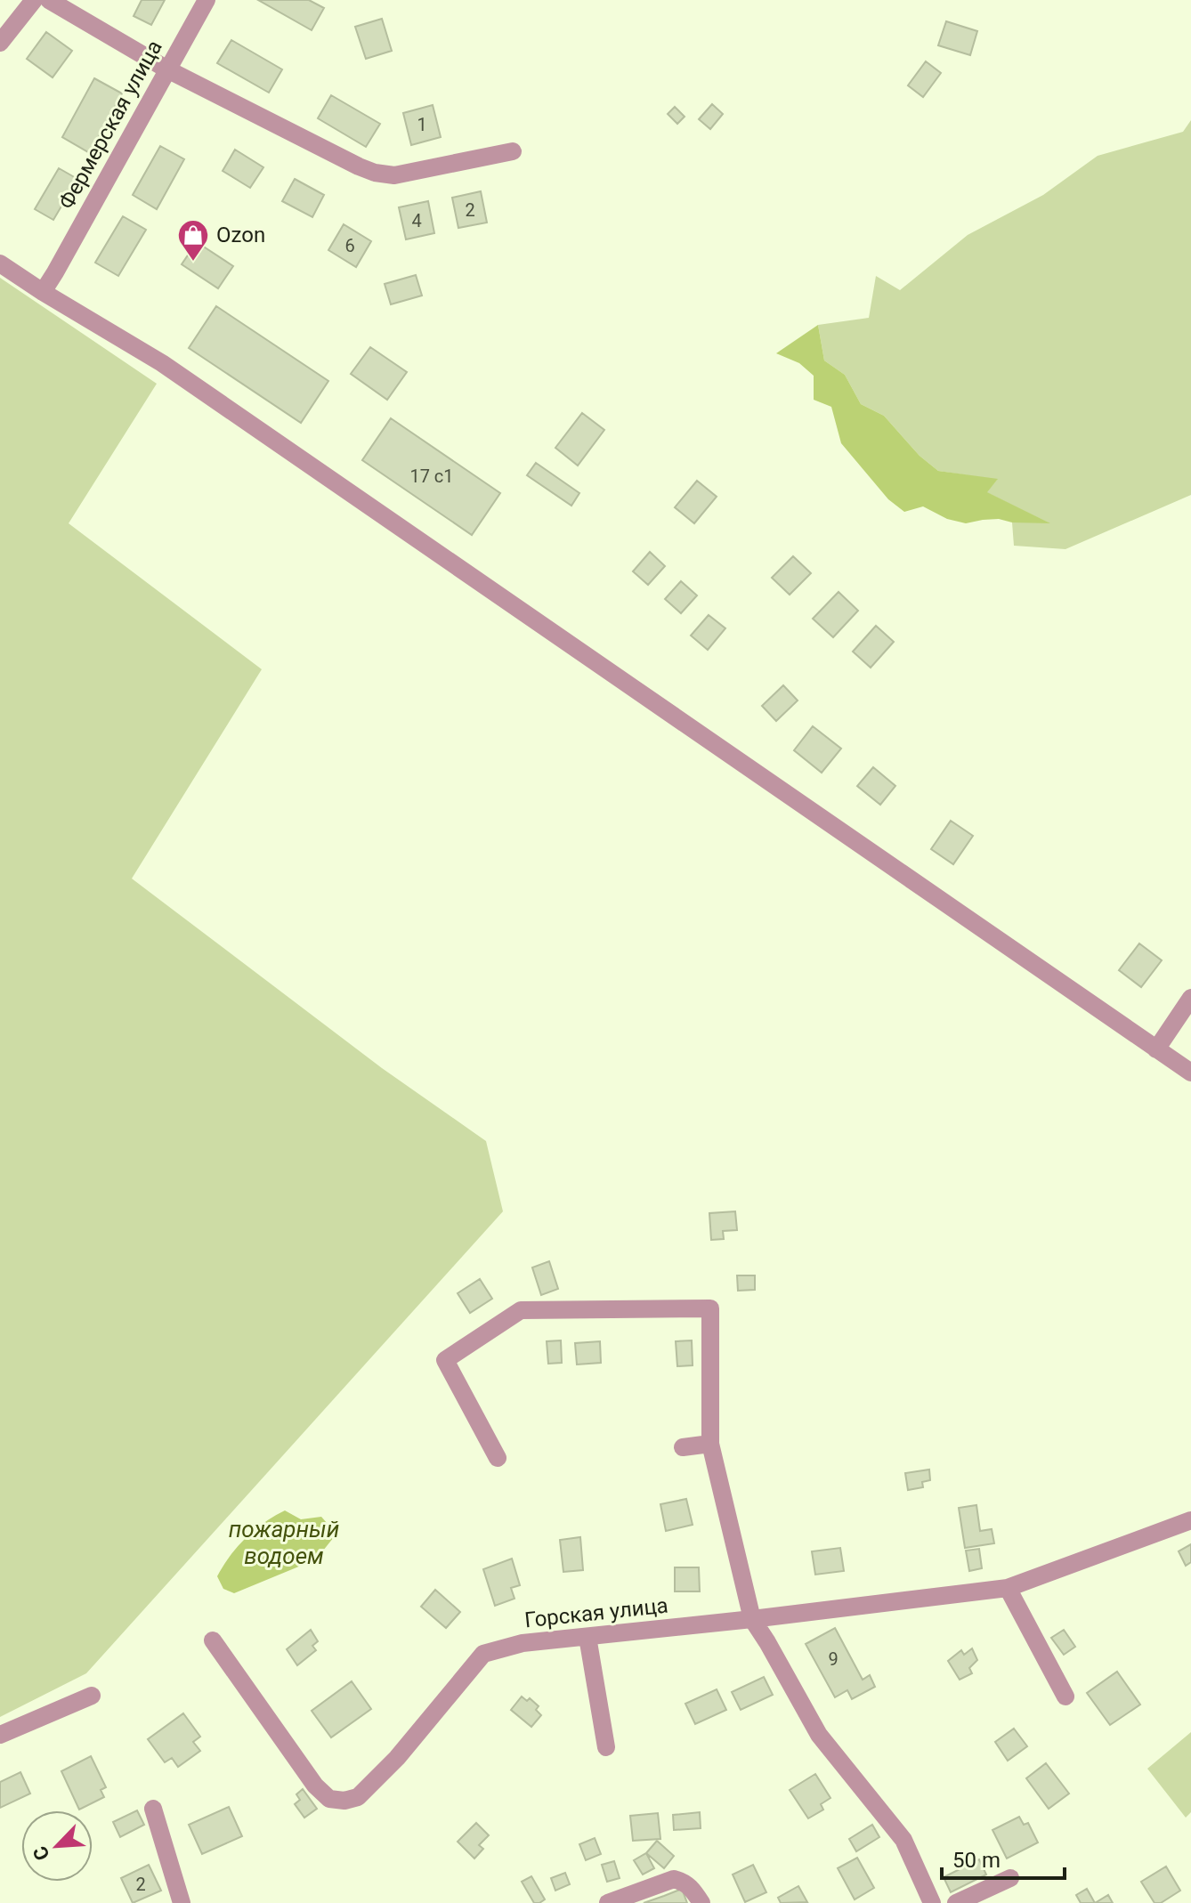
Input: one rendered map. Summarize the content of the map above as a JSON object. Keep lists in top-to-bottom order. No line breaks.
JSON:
{"streets":{"street":["Фермерская улица","Горская улица"]},"water":["пожарный водоем"],"places":{"shop":["Ozon"]},"house_numbers":["1","2","4","6","17 с1","9","2"],"scale_bar":"50 m","north":"bottom left"}
